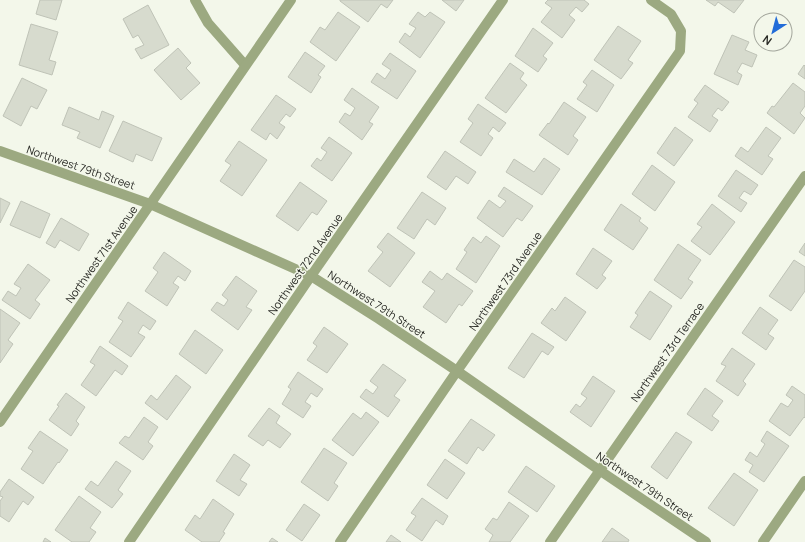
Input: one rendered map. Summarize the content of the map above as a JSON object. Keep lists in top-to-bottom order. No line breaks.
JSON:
{"streets":{"street":["Northwest 79th Street","Northwest 71st Avenue","Northwest 72nd Avenue","Northwest 73rd Avenue","Northwest 73rd Terrace"]},"crossings":[["Northwest 79th Street","Northwest 71st Avenue"],["Northwest 79th Street","Northwest 72nd Avenue"],["Northwest 79th Street","Northwest 73rd Avenue"],["Northwest 79th Street","Northwest 73rd Terrace"]],"north":"bottom left"}
